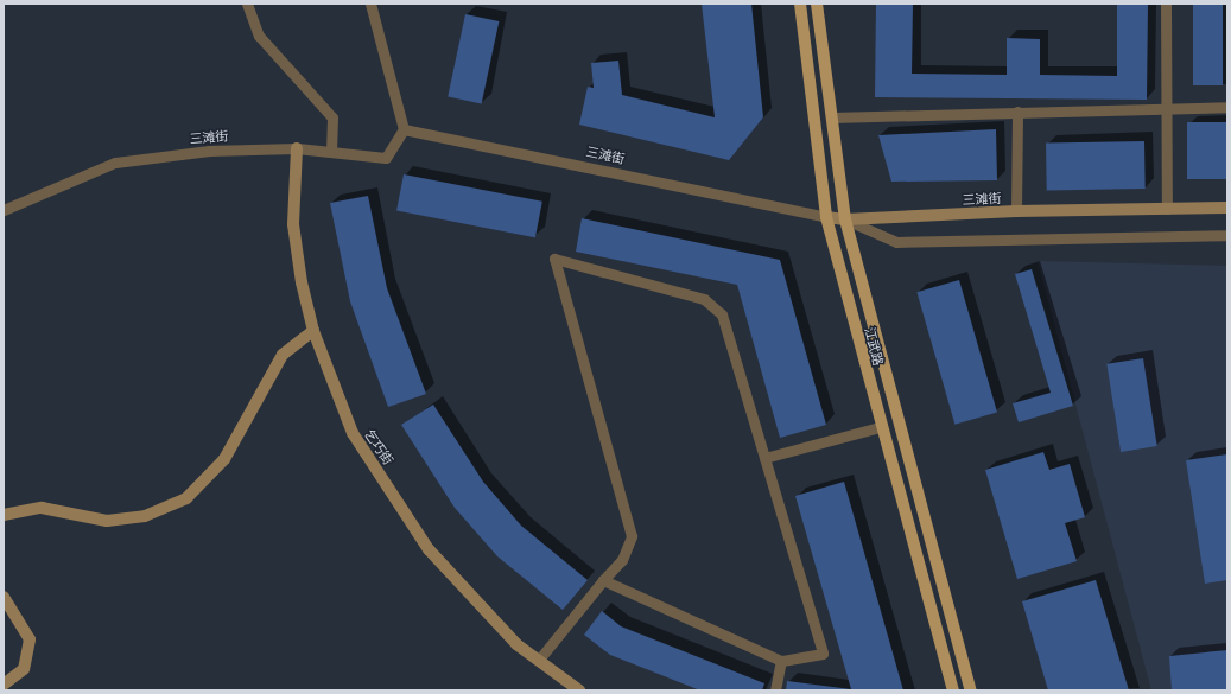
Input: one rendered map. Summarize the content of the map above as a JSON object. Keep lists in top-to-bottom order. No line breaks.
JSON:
{"streets":{"main road":["江武路"],"street":["三滩街","乞巧街"]},"crossings":[["三滩街","江武路"],["三滩街","乞巧街"]]}
